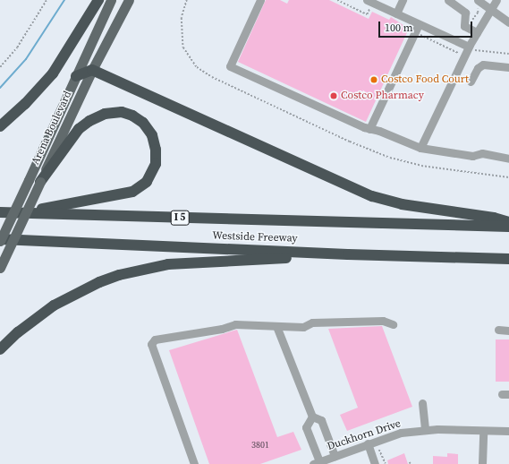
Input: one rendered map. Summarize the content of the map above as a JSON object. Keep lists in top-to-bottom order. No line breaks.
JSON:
{"streets":{"highway":["I 5","Westside Freeway"],"main road":["Arena Boulevard"],"street":["Duckhorn Drive"]},"crossings":[["Arena Boulevard","Westside Freeway"]],"places":["Costco Food Court","Costco Pharmacy"],"house_numbers":["3801"],"scale_bar":"100 m"}
